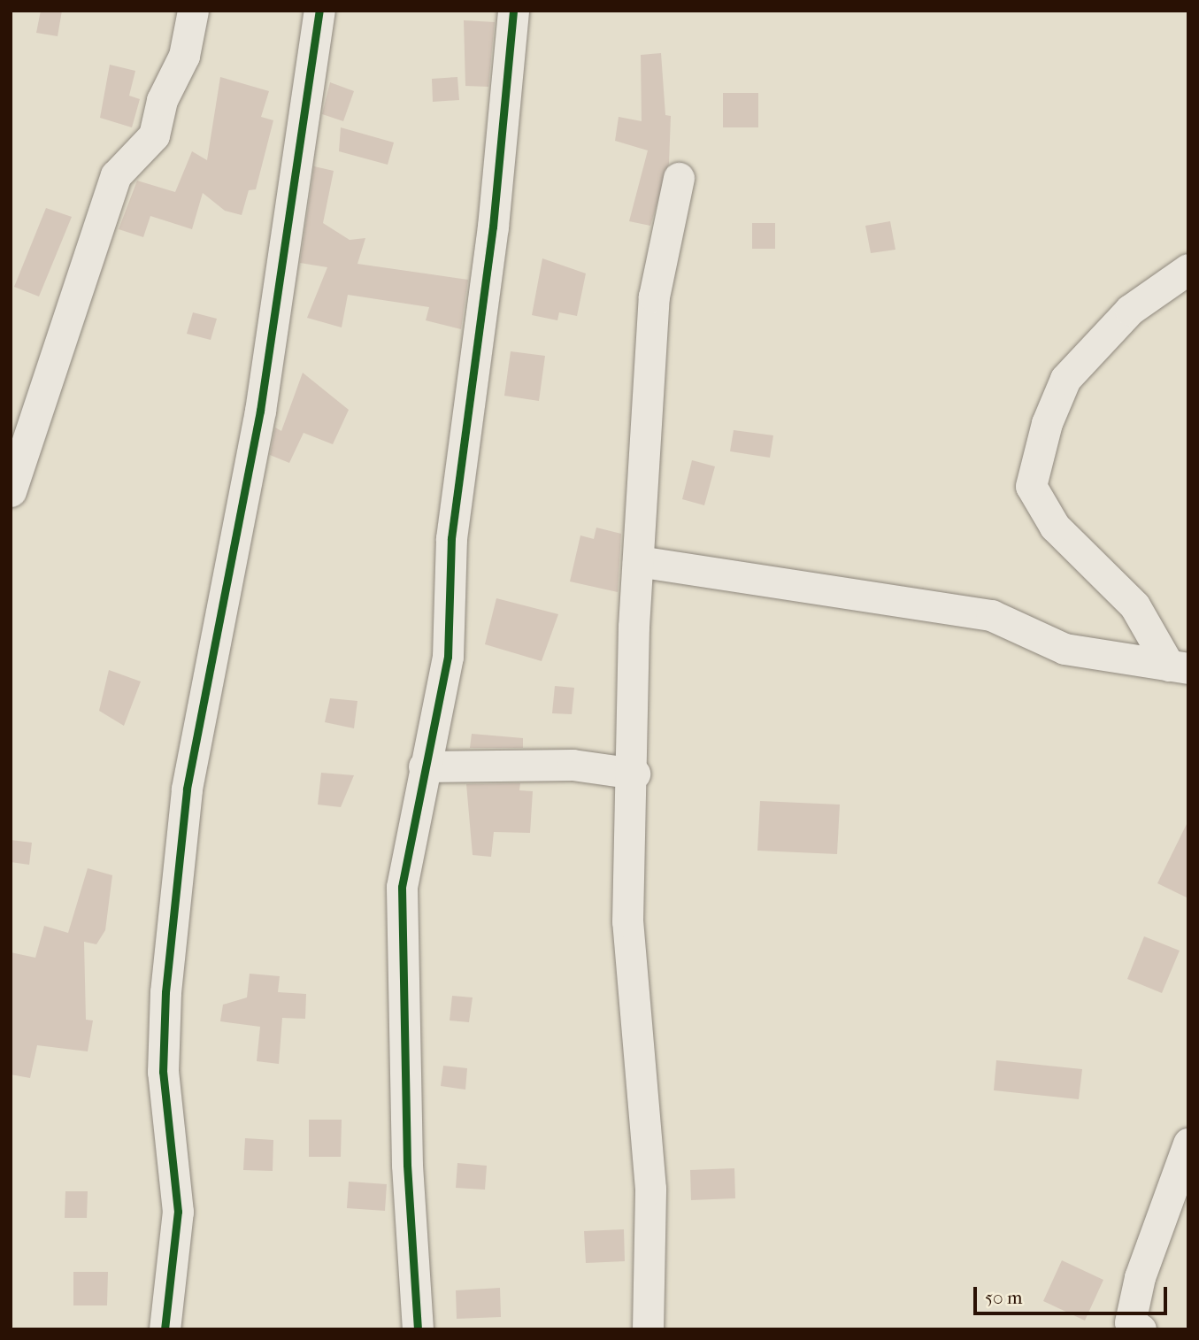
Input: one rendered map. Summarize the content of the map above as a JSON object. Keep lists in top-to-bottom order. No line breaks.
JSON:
{"scale_bar":"50 m"}
